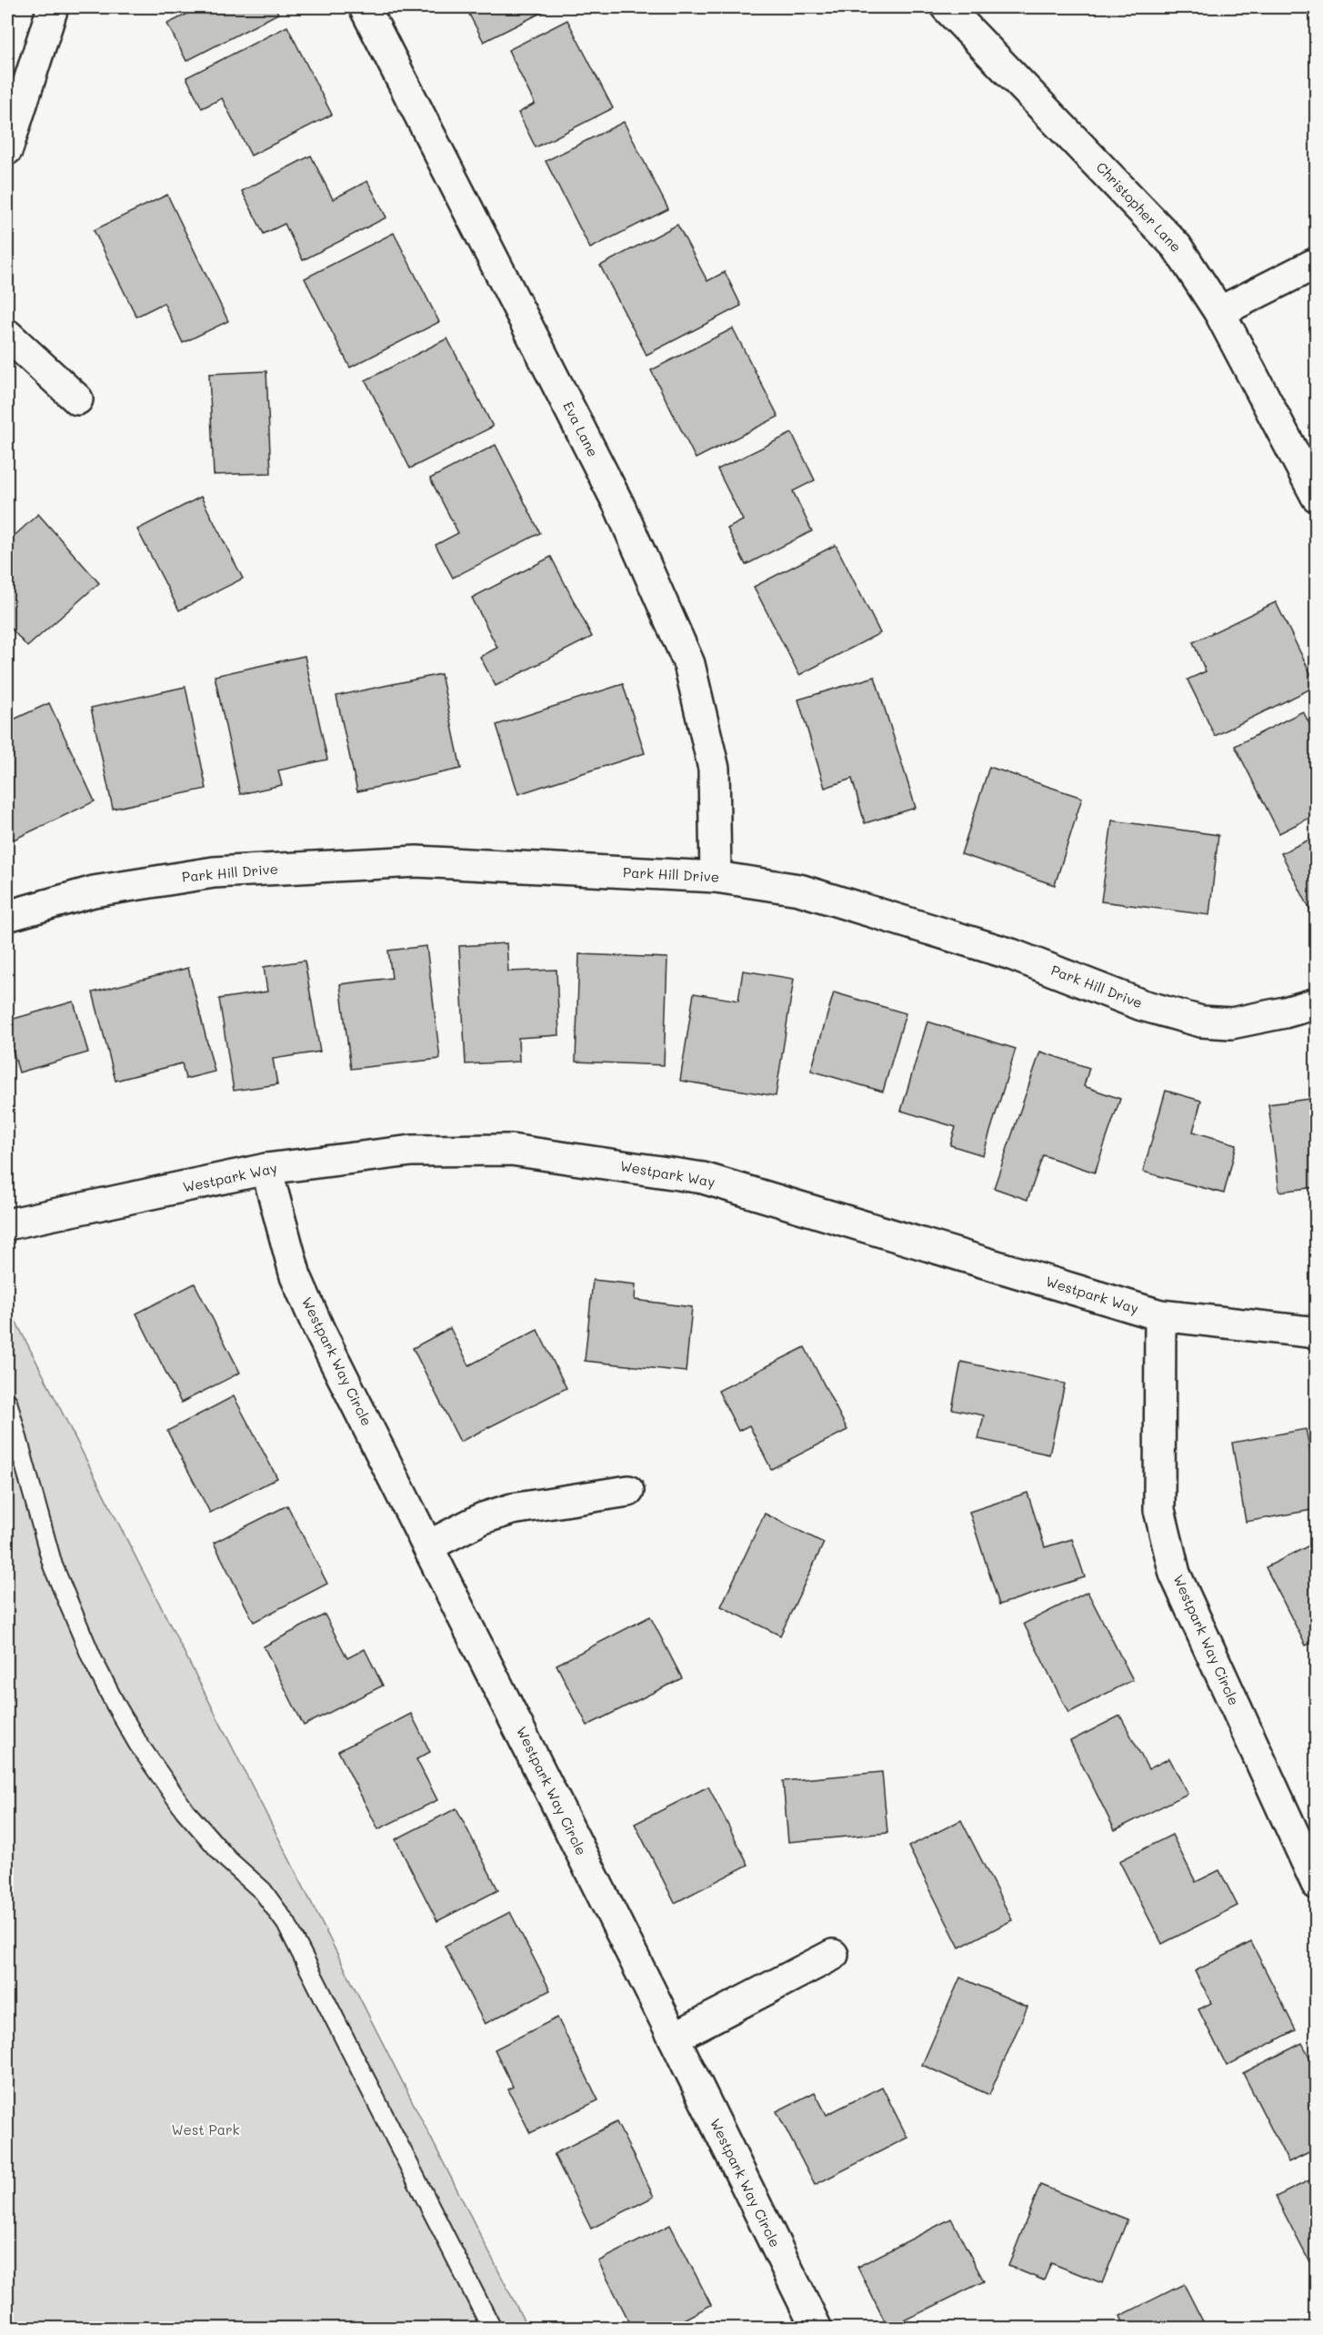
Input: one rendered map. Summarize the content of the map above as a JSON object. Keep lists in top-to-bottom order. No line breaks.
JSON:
{"streets":{"street":["Christopher Lane","Eva Lane","Park Hill Drive","Westpark Way","Westpark Way Circle"]},"crossings":[["Eva Lane","Park Hill Drive"],["Westpark Way","Westpark Way Circle"]],"parks":["West Park"]}
